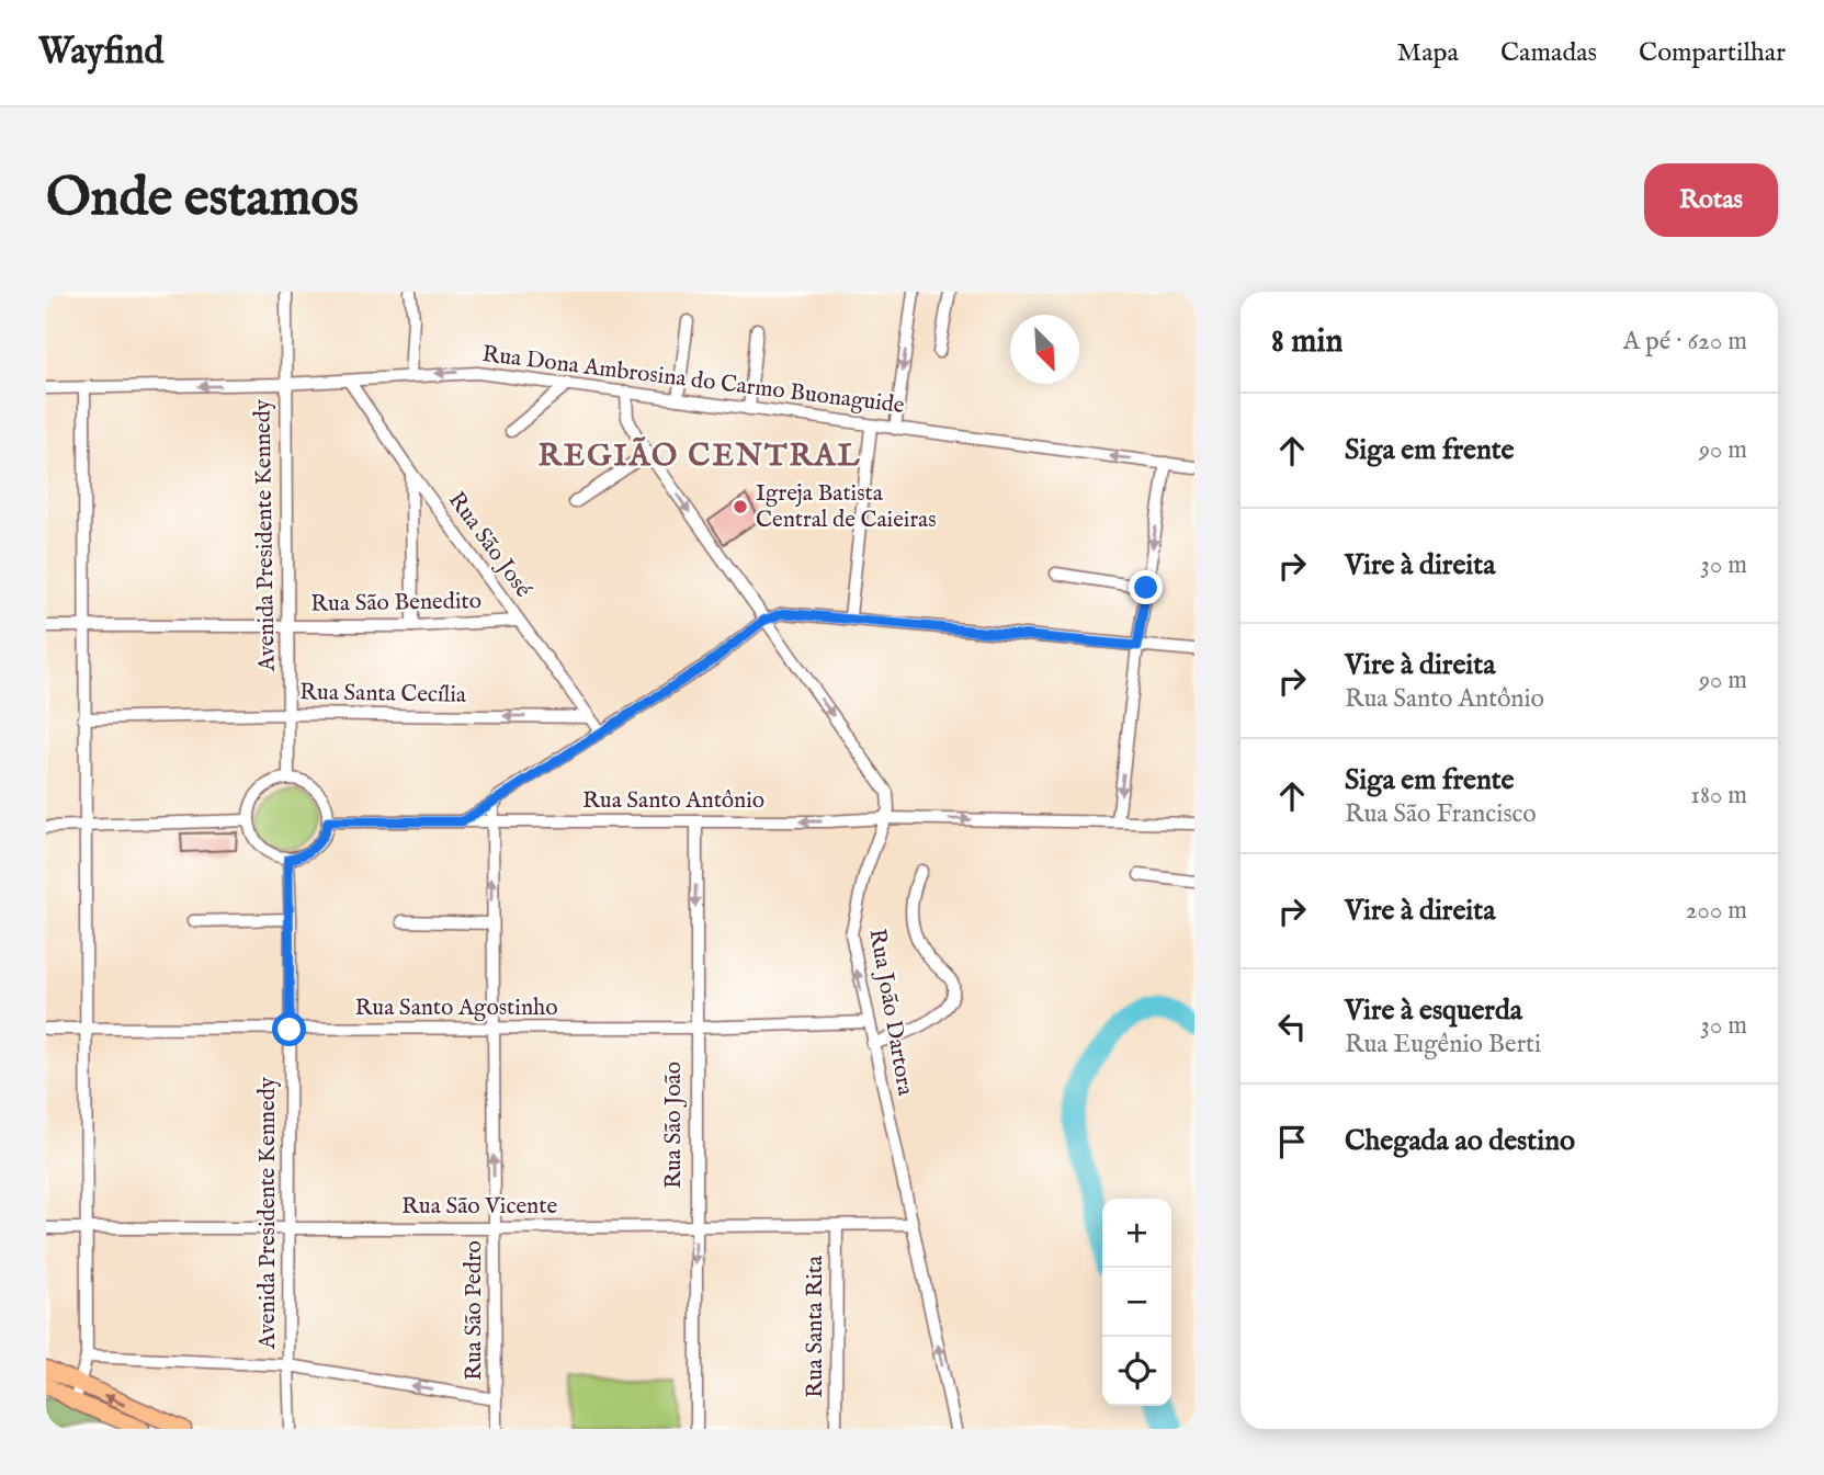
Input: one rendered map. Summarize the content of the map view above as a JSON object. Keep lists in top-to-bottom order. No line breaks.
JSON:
{"streets":{"street":["Rua Dona Ambrosina do Carmo Buonaguide","Avenida Presidente Kennedy","Rua São José","Rua São Benedito","Rua Santa Cecília","Rua Santo Antônio","Rua Santo Agostinho","Rua João Dartora","Rua São João","Rua São Vicente","Rua São Pedro","Rua Santa Rita"]},"crossings":[["Rua Dona Ambrosina do Carmo Buonaguide","Avenida Presidente Kennedy"],["Rua Dona Ambrosina do Carmo Buonaguide","Rua São José"],["Avenida Presidente Kennedy","Rua São Benedito"],["Avenida Presidente Kennedy","Rua Santa Cecília"],["Avenida Presidente Kennedy","Rua Santo Antônio"],["Avenida Presidente Kennedy","Rua Santo Agostinho"],["Avenida Presidente Kennedy","Rua São Vicente"],["Rua São José","Rua São Benedito"],["Rua São José","Rua Santa Cecília"],["Rua Santo Antônio","Rua João Dartora"],["Rua Santo Antônio","Rua São João"],["Rua Santo Antônio","Rua São Pedro"],["Rua Santo Agostinho","Rua João Dartora"],["Rua Santo Agostinho","Rua São João"],["Rua Santo Agostinho","Rua São Pedro"],["Rua João Dartora","Rua São Vicente"],["Rua São João","Rua São Vicente"],["Rua São Vicente","Rua São Pedro"],["Rua São Vicente","Rua Santa Rita"]],"one_way":["Rua Dona Ambrosina do Carmo Buonaguide","Rua Santa Cecília","Rua João Dartora","Rua São João","Rua São Pedro"],"districts":["REGIÃO CENTRAL"],"places":["Igreja Batista Central de Caieiras"],"north":"bottom right","page":{"header":"Wayfind","nav":["Mapa","Camadas","Compartilhar"],"buttons":"Rotas","title":"Onde estamos","heading":["8 min","A pé · 620 m"],"list":[["Siga em frente","90 m"],["Vire à direita","30 m"],["Vire à direita","Rua Santo Antônio","90 m"],["Siga em frente","Rua São Francisco","180 m"],["Vire à direita","200 m"],["Vire à esquerda","Rua Eugênio Berti","30 m"],"Chegada ao destino"],"map_buttons":["+","−"]}}
